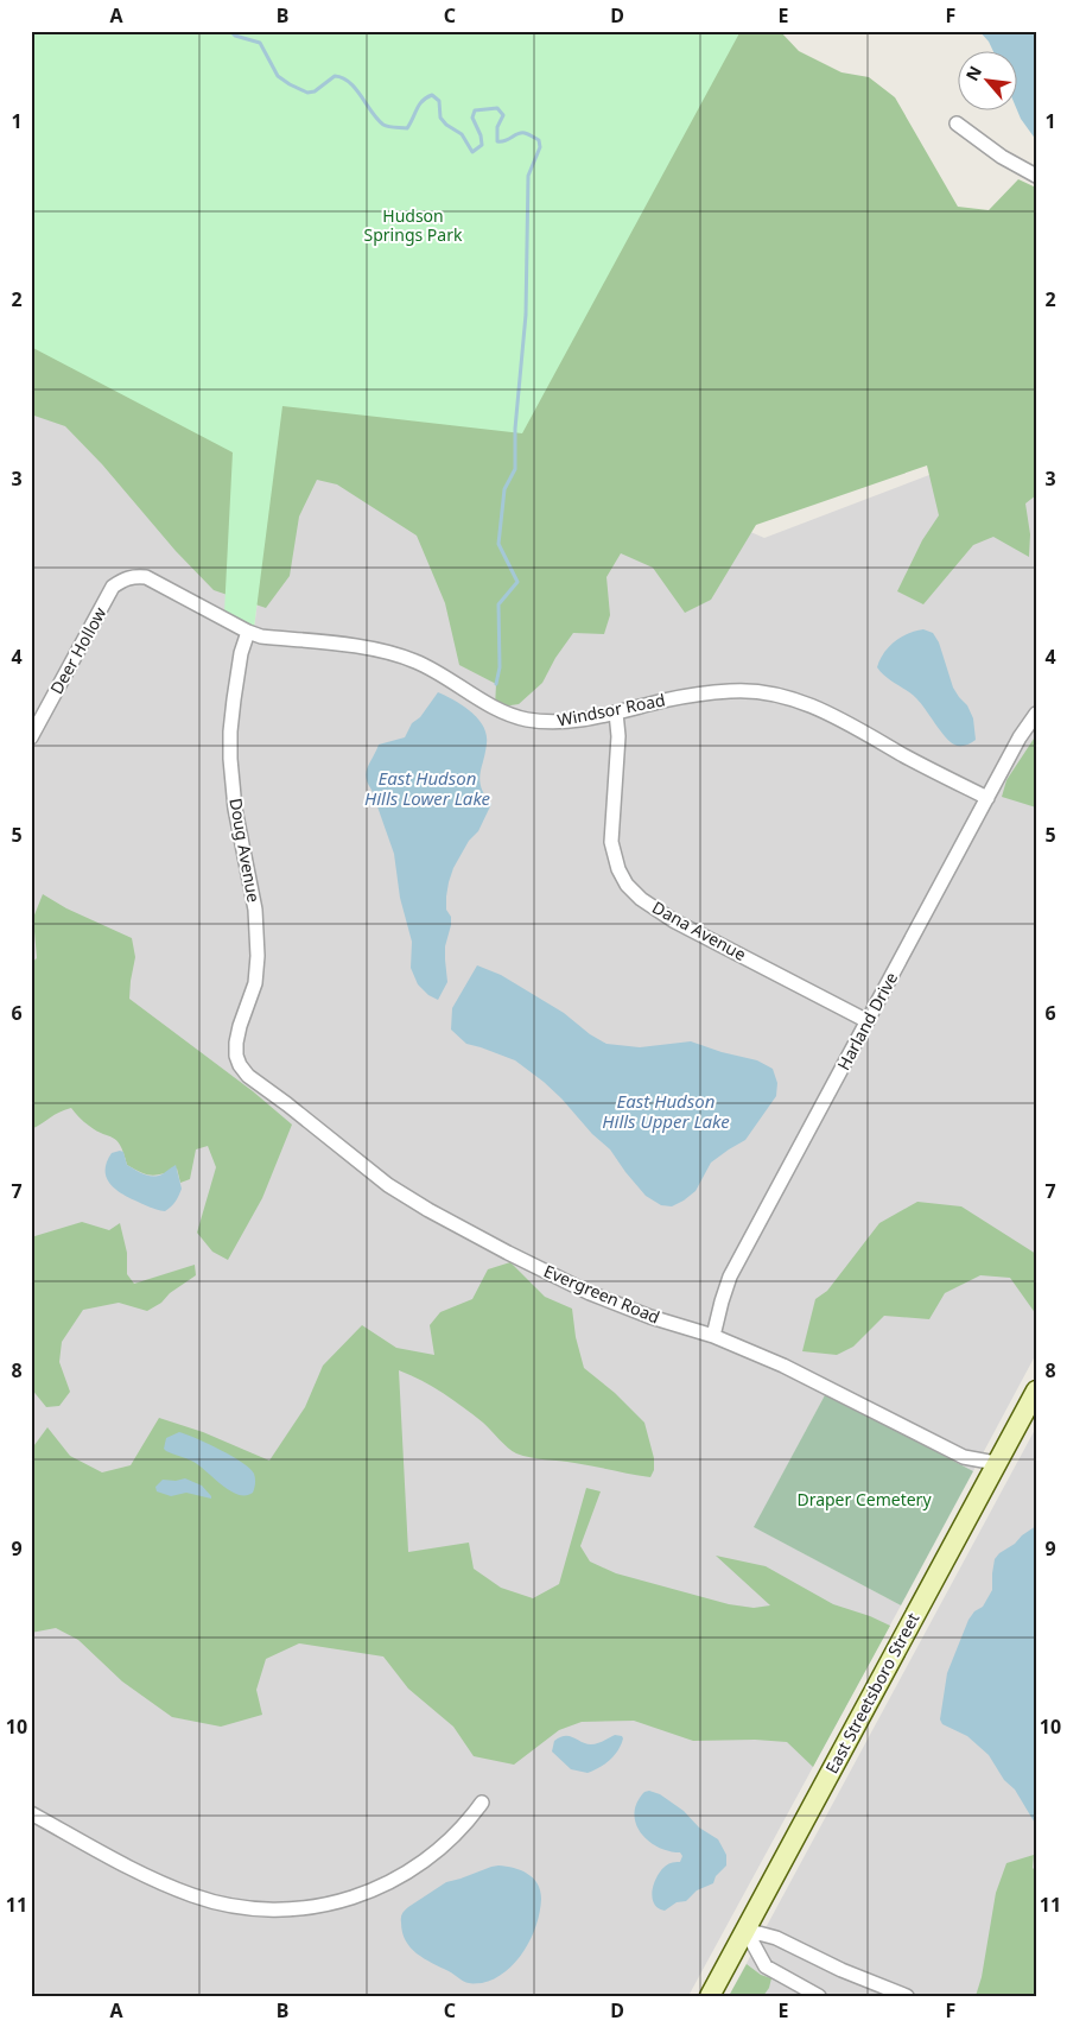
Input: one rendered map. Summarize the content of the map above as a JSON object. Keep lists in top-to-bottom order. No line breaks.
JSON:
{"streets":{"main road":["East Streetsboro Street"],"street":["Deer Hollow","Windsor Road","Doug Avenue","Dana Avenue","Harland Drive","Evergreen Road"]},"crossings":[["Deer Hollow","Windsor Road"],["Windsor Road","Doug Avenue"],["Windsor Road","Dana Avenue"],["Windsor Road","Harland Drive"],["Doug Avenue","Evergreen Road"],["Dana Avenue","Harland Drive"],["Harland Drive","Evergreen Road"],["Evergreen Road","East Streetsboro Street"]],"water":["East Hudson Hills Lower Lake","East Hudson Hills Upper Lake"],"parks":["Hudson Springs Park","Draper Cemetery"],"north":"top left","grid":{"columns":["A","B","C","D","E","F"],"rows":["1","2","3","4","5","6","7","8","9","10","11"]}}
